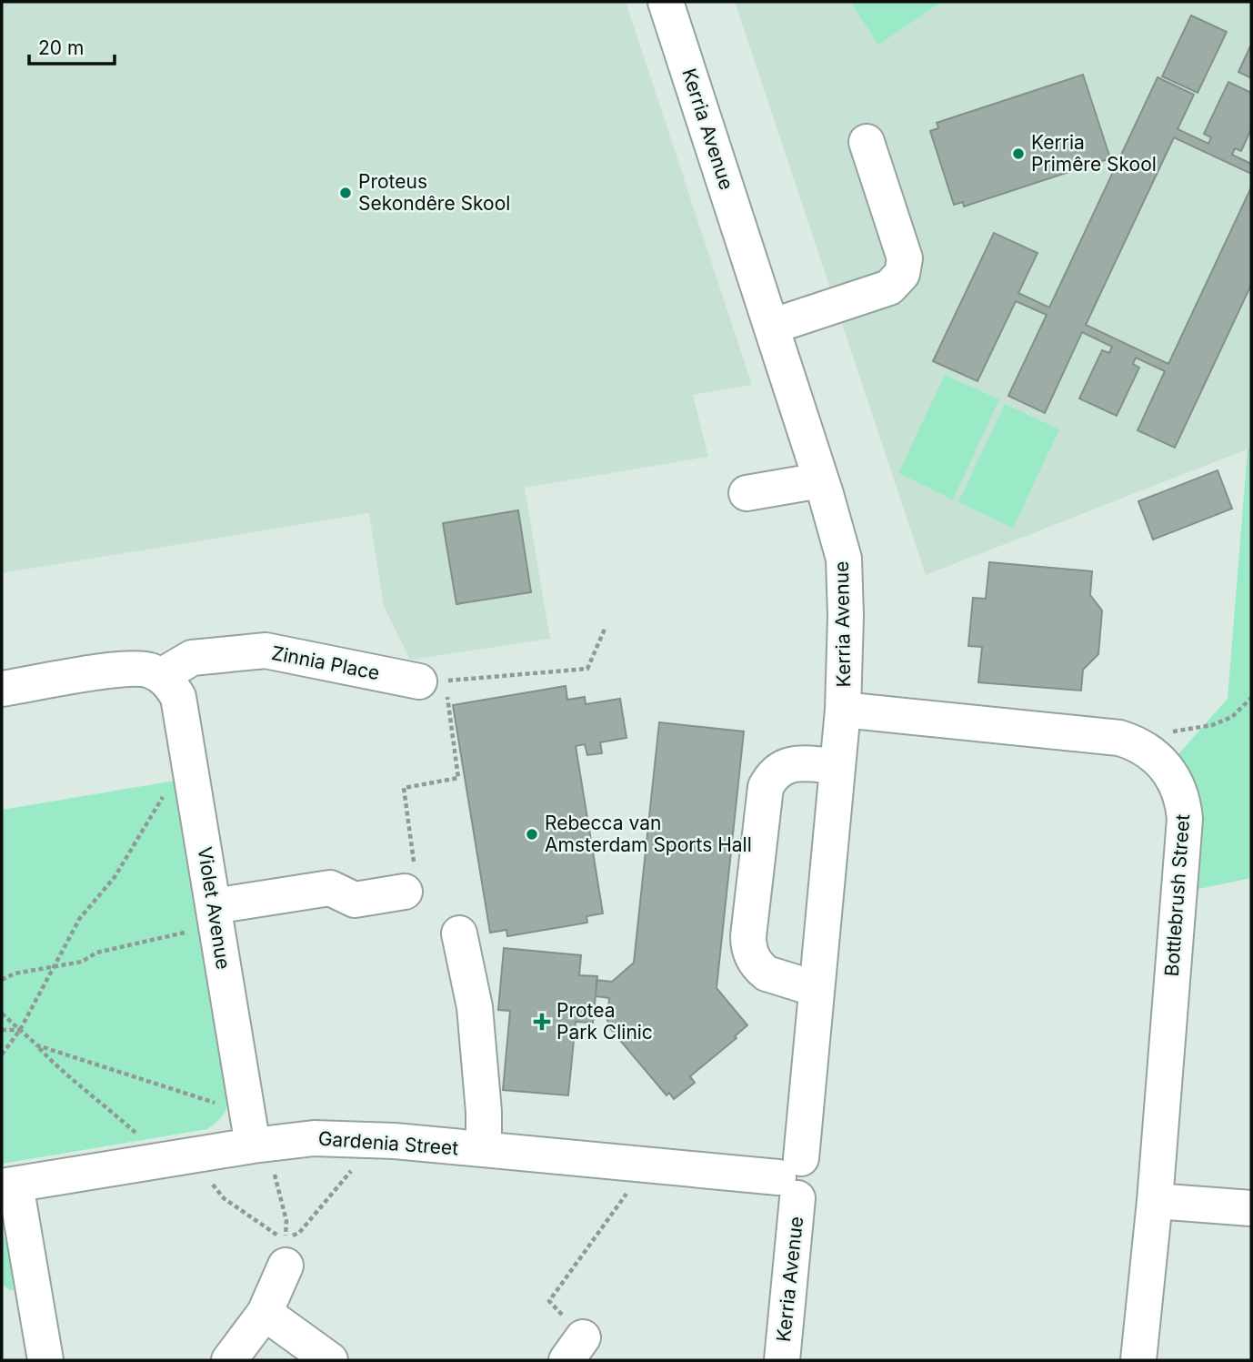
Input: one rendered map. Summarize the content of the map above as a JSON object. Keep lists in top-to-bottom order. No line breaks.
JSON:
{"streets":{"street":["Kerria Avenue","Zinnia Place","Bottlebrush Street","Violet Avenue","Gardenia Street"]},"crossings":[["Kerria Avenue","Bottlebrush Street"],["Kerria Avenue","Gardenia Street"],["Zinnia Place","Violet Avenue"],["Violet Avenue","Gardenia Street"]],"places":{"other":["Kerria Primêre Skool","Proteus Sekondêre Skool","Rebecca van Amsterdam Sports Hall"],"health":["Protea Park Clinic"]},"scale_bar":"20 m"}
